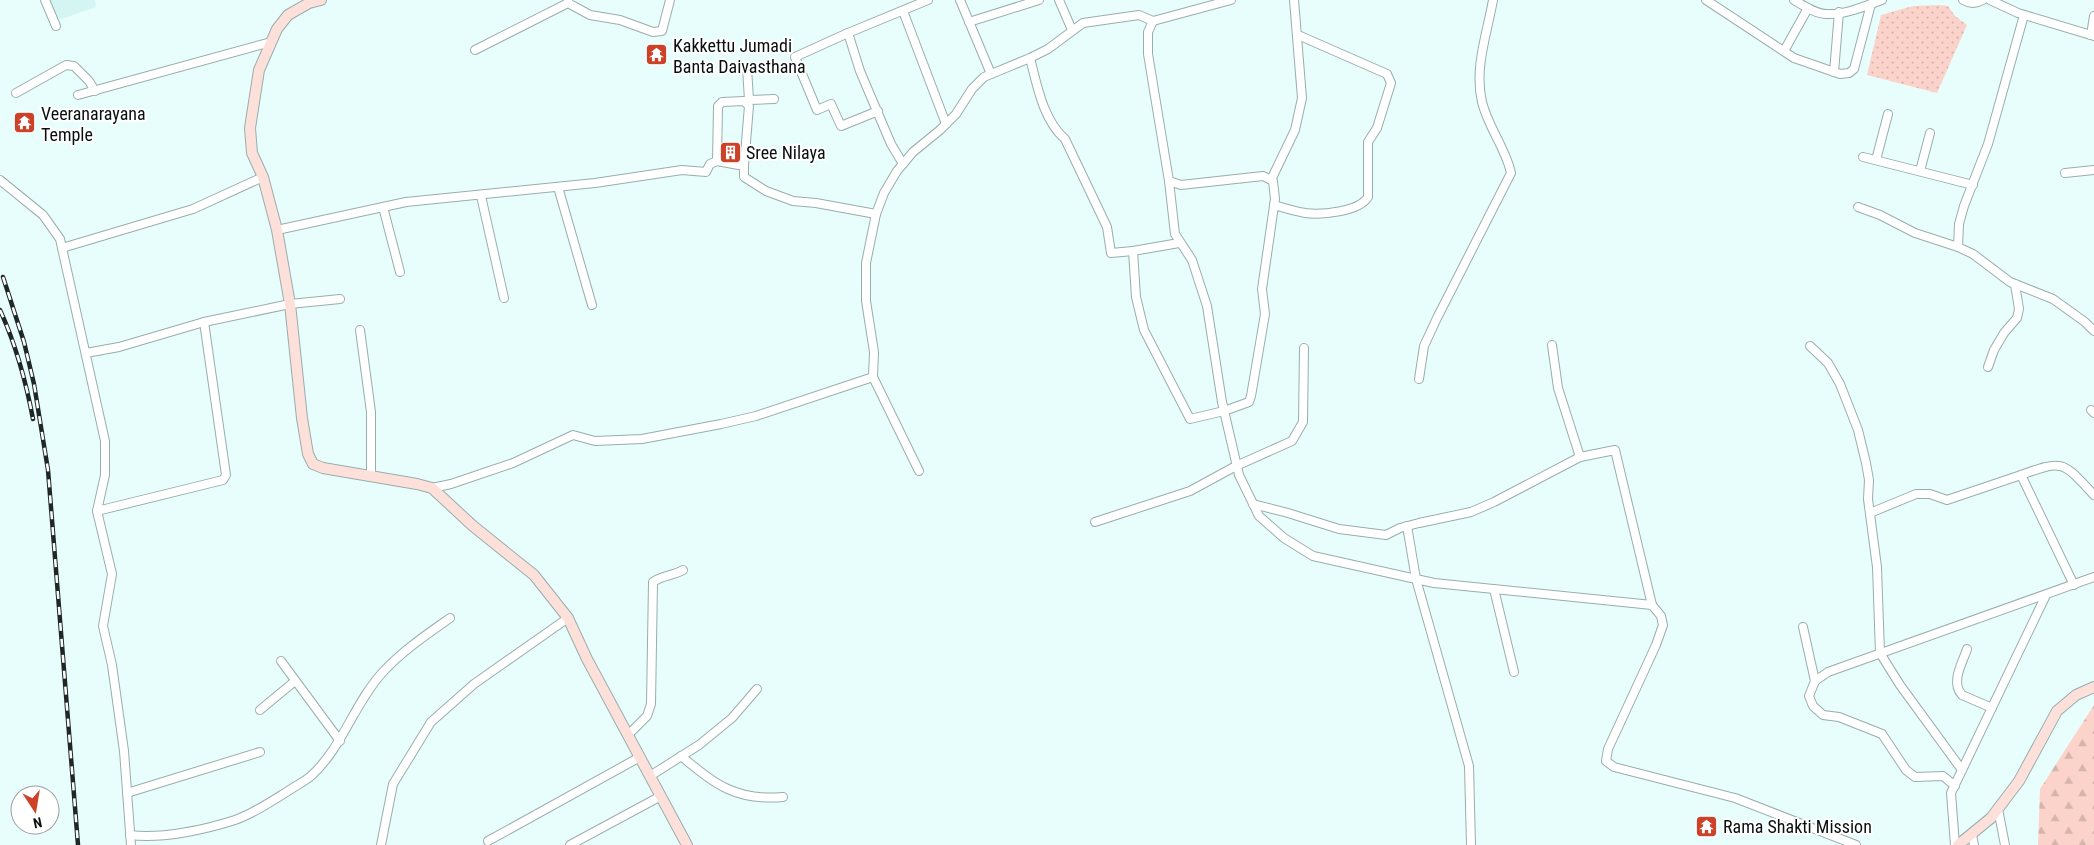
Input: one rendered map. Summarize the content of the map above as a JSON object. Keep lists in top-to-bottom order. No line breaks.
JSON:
{"places":{"temple":["Kakkettu Jumadi Banta Daivasthana","Veeranarayana Temple","Rama Shakti Mission"],"building":["Sree Nilaya"]},"north":"bottom"}
